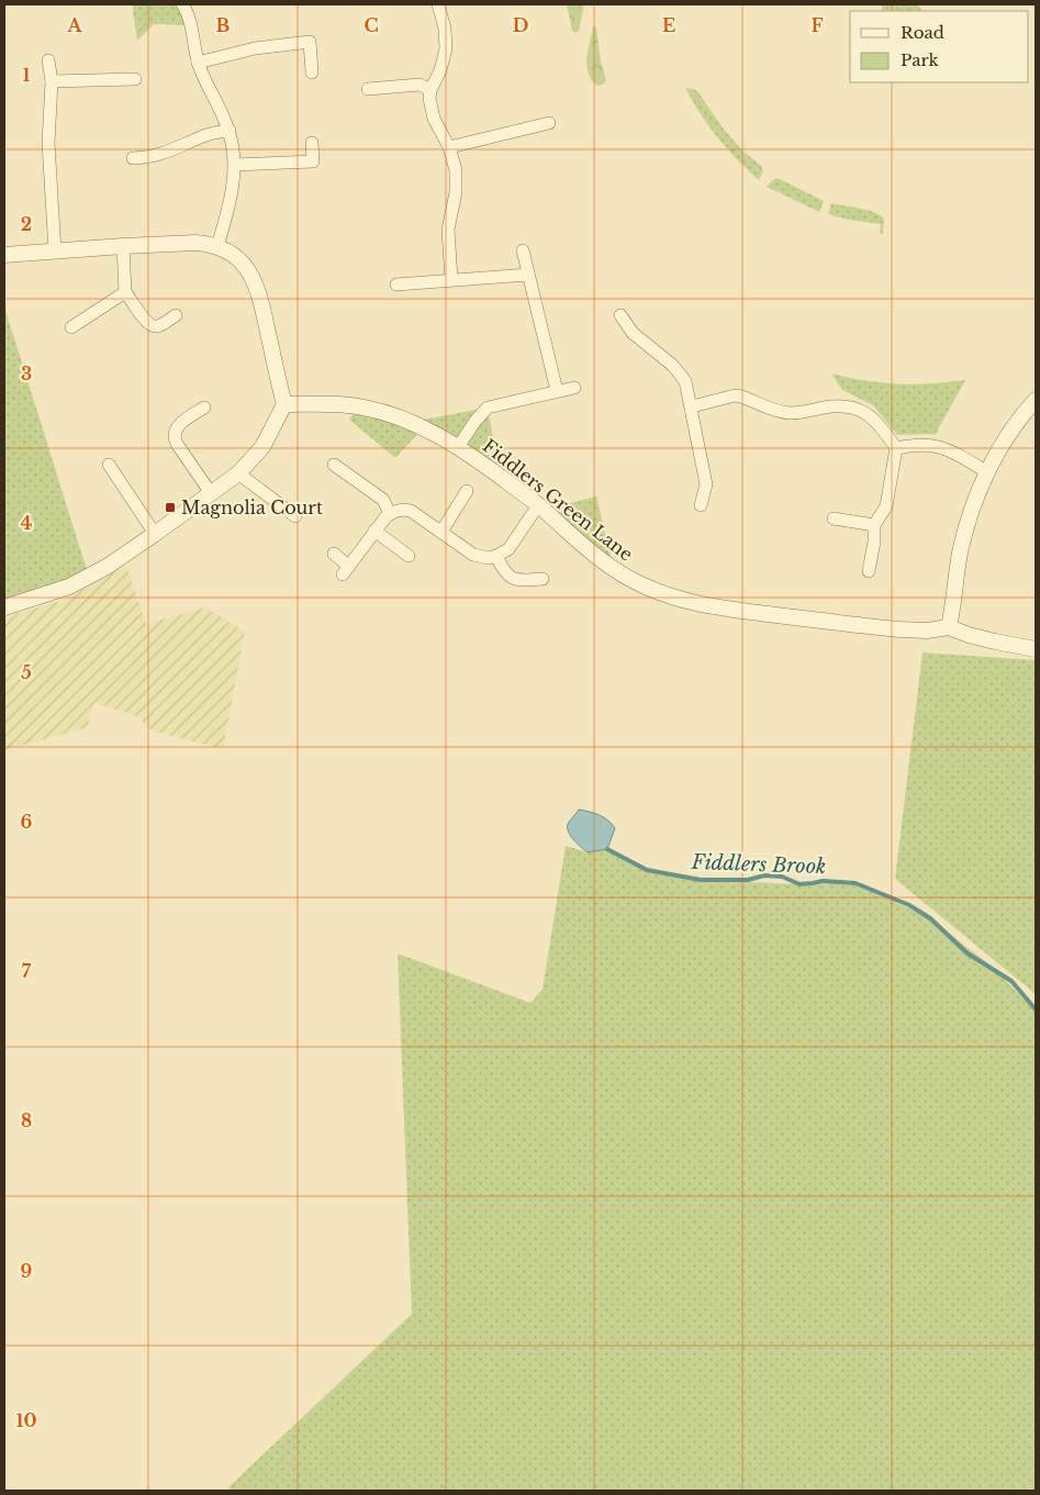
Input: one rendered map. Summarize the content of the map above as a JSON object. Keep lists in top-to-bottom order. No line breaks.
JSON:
{"streets":{"street":["Fiddlers Green Lane"]},"water":["Fiddlers Brook"],"places":{"transit":["Magnolia Court"]},"legend":["Road","Park"],"grid":{"columns":["A","B","C","D","E","F"],"rows":["1","2","3","4","5","6","7","8","9","10"]}}
